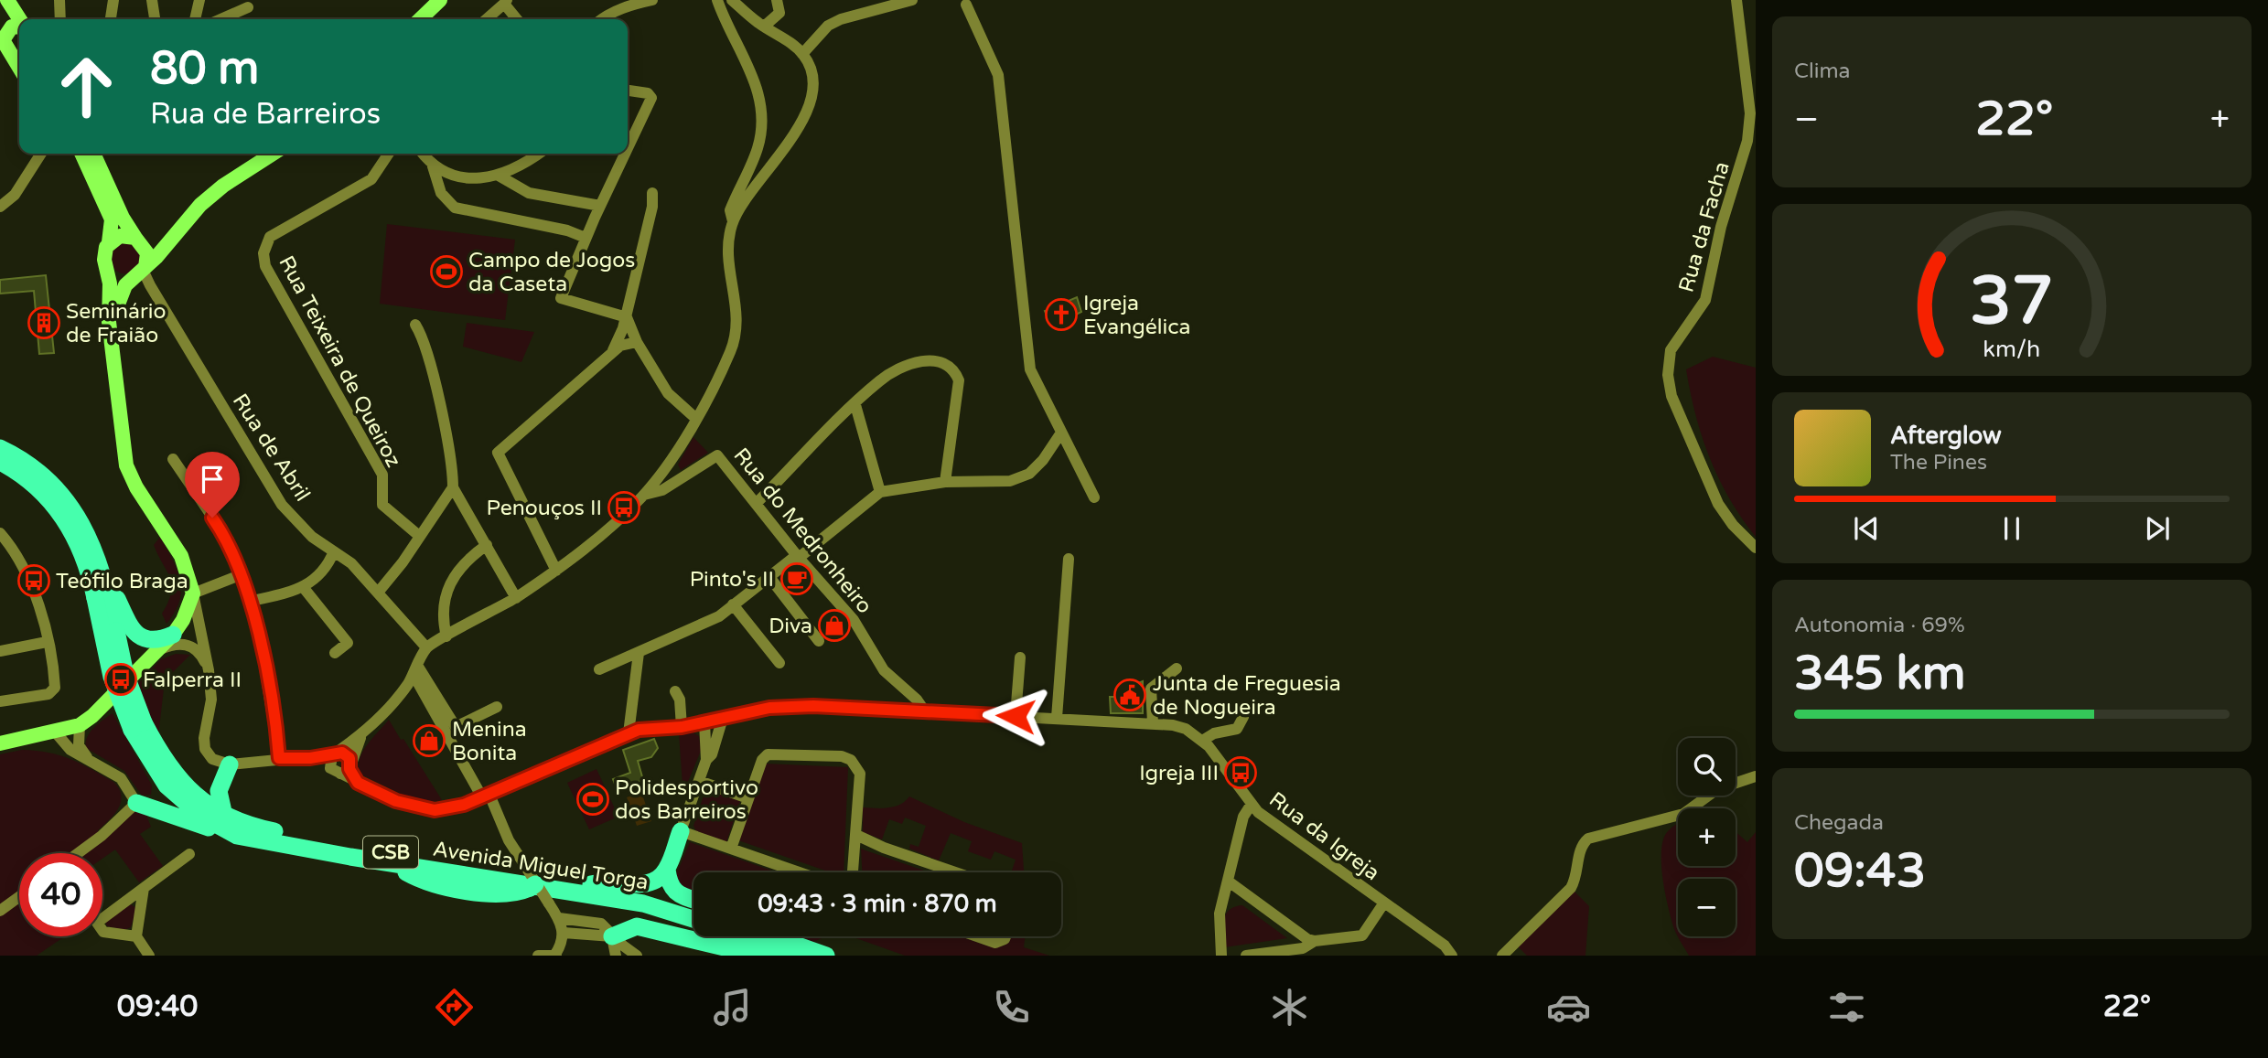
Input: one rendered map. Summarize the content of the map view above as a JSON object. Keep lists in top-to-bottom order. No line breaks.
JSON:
{"streets":{"highway":["CSB","Avenida Miguel Torga"],"street":["Rua da Facha","Rua Teixeira de Queiroz","Rua de Abril","Rua do Medronheiro","Rua da Igreja"]},"crossings":[["Rua do Medronheiro","Rua da Igreja"],["CSB","Avenida Miguel Torga"]],"places":{"sports":["Campo de Jogos da Caseta","Polidesportivo dos Barreiros"],"church":["Igreja Evangélica"],"building":["Seminário de Fraião"],"bus stop":["Penouços II","Teófilo Braga","Falperra II","Igreja III"],"cafe":["Pinto's II"],"shop":["Diva","Menina Bonita"],"public building":["Junta de Freguesia de Nogueira"]},"page":{"tile":["Clima",["Autonomia · 69%","345 km"],["Chegada","09:43"]],"turn":["80 m","Rua de Barreiros"],"heat":["−","22°","+"],"song":["Afterglow","The Pines"],"map_buttons":["+","−"],"limit":"40","trip":"09:43 · 3 min · 870 m","tabs":["09:40","22°"],"gauge":["37","km/h"]}}
